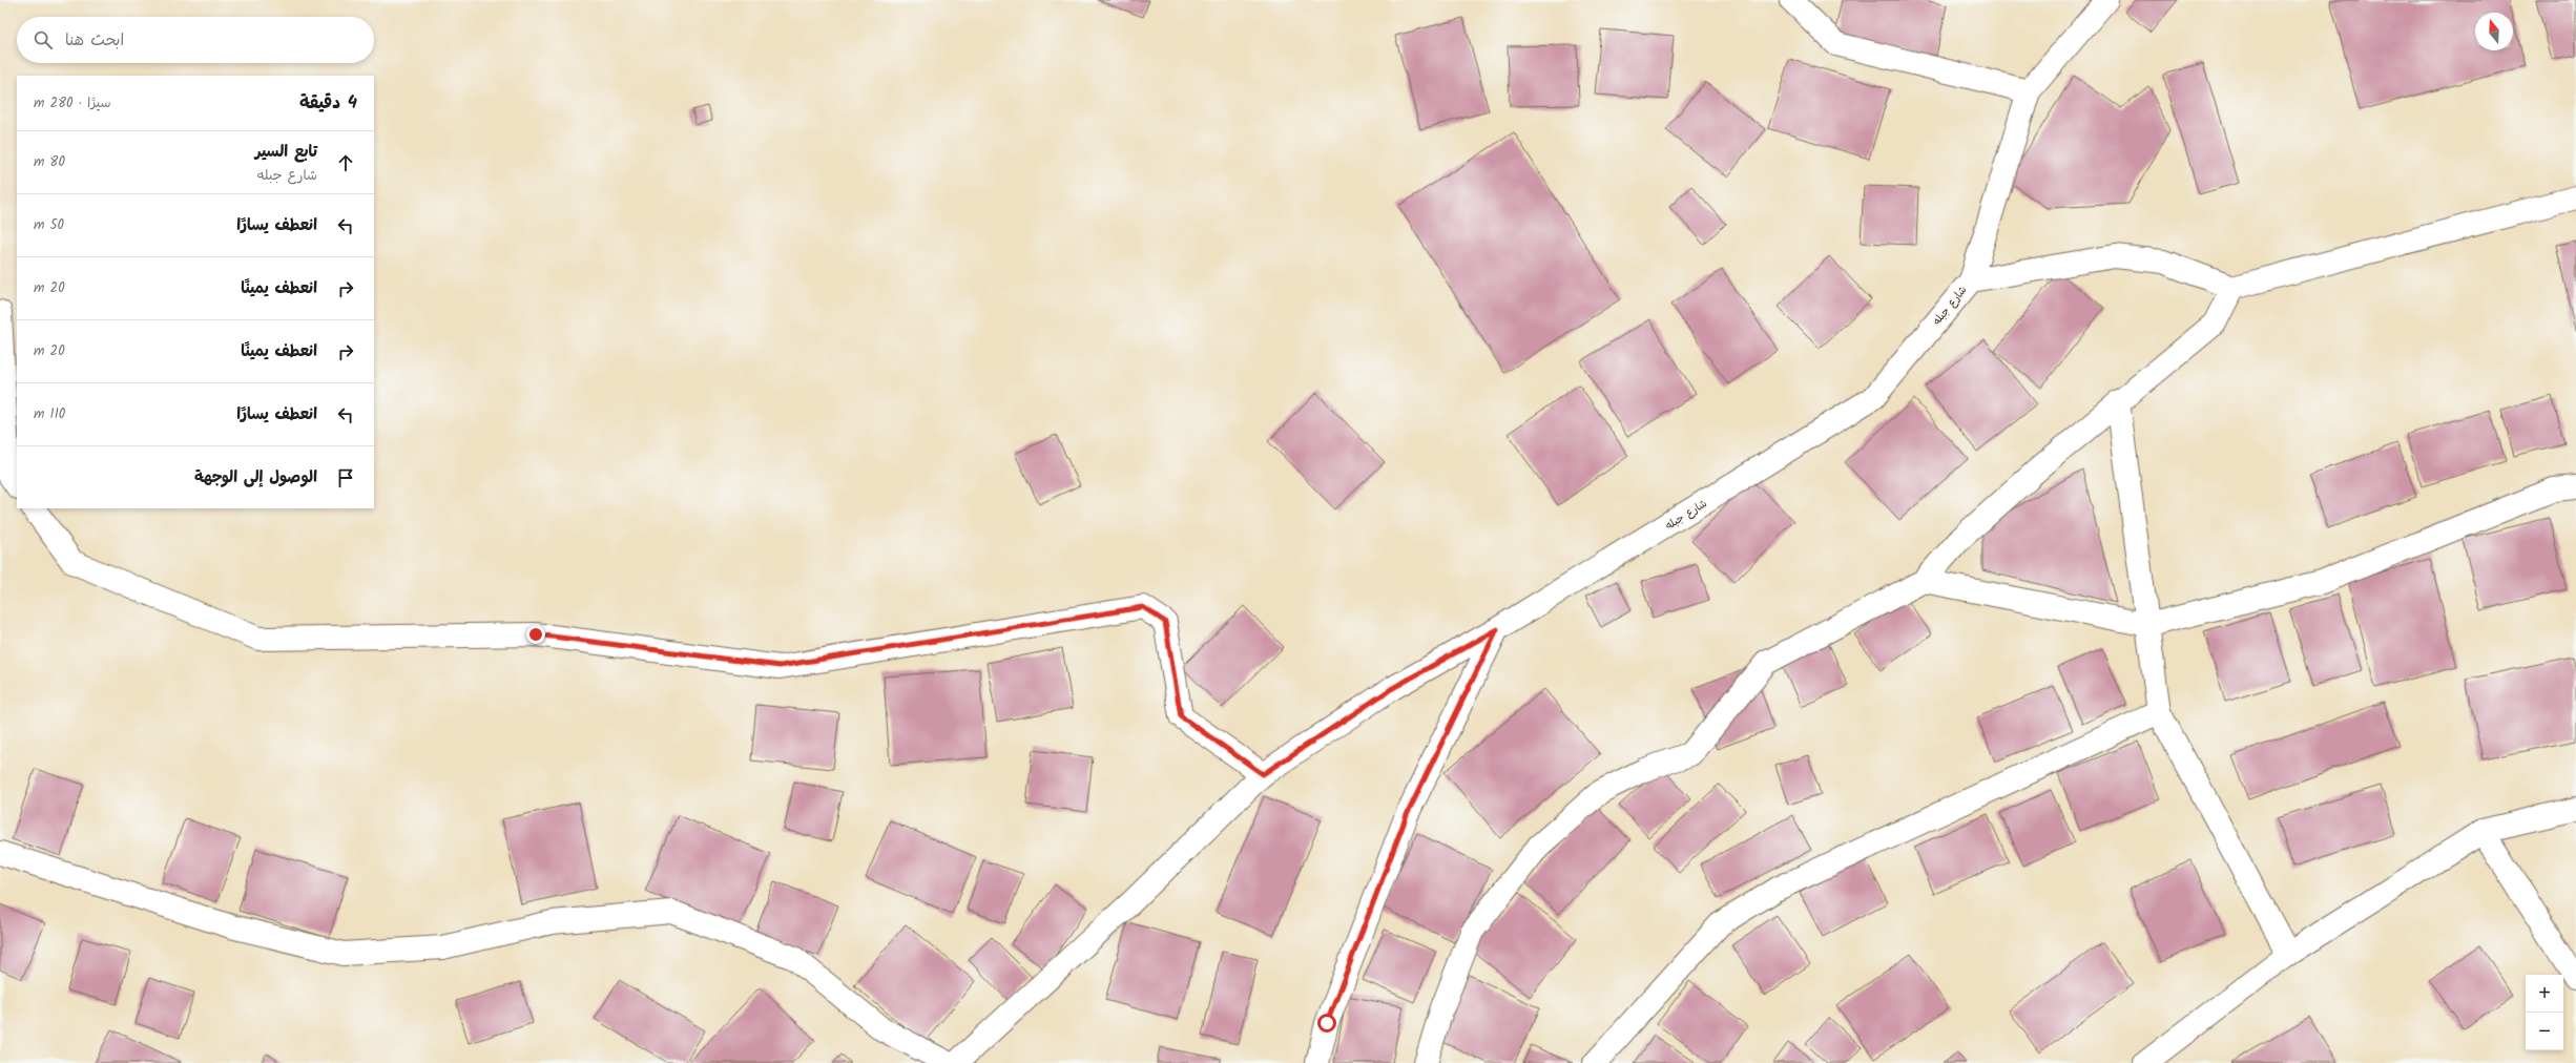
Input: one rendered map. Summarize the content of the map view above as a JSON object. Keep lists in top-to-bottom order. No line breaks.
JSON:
{"streets":{"street":["شارع جبله"]},"north":"top","page":{"search":"ابحث هنا","heading":["4 دقيقة","سيرًا · 280 m"],"list":[["تابع السير","شارع جبله","80 m"],["انعطف يسارًا","50 m"],["انعطف يمينًا","20 m"],["انعطف يمينًا","20 m"],["انعطف يسارًا","110 m"],"الوصول إلى الوجهة"],"map_buttons":["+","−"]}}
